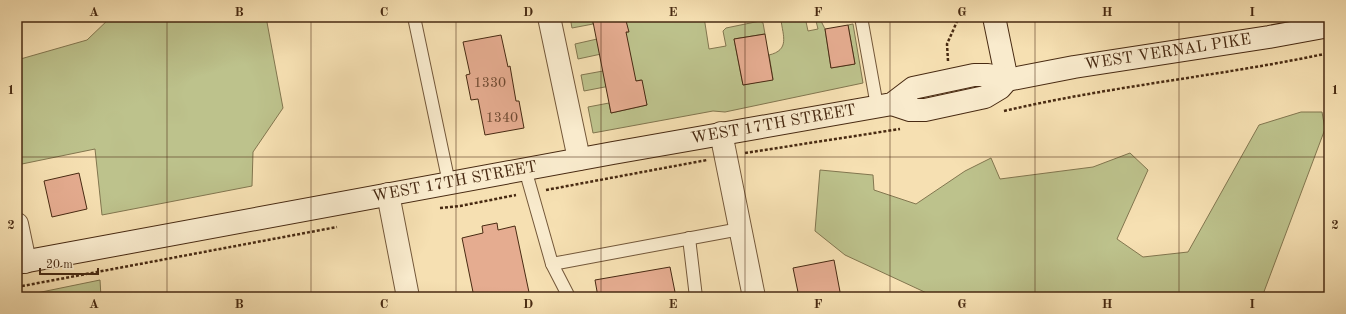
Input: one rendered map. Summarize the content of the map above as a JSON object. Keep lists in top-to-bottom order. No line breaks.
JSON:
{"streets":{"main road":["WEST VERNAL PIKE","WEST 17TH STREET"]},"crossings":[["WEST VERNAL PIKE","WEST 17TH STREET"]],"house_numbers":["1330","1340"],"scale_bar":"20 m","grid":{"columns":["A","B","C","D","E","F","G","H","I"],"rows":["1","2"]}}
